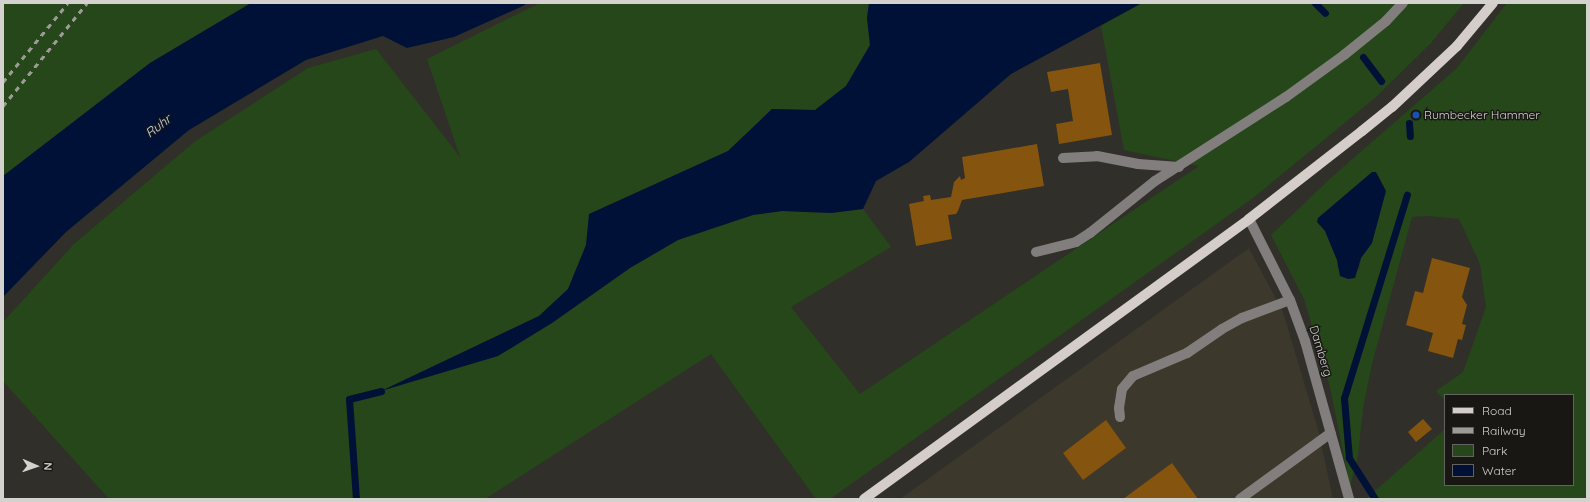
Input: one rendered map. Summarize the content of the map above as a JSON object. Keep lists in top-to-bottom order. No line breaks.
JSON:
{"streets":{"street":["Damberg"]},"water":["Ruhr"],"places":["Rumbecker Hammer"],"legend":["Road","Railway","Park","Water"],"north":"right"}
